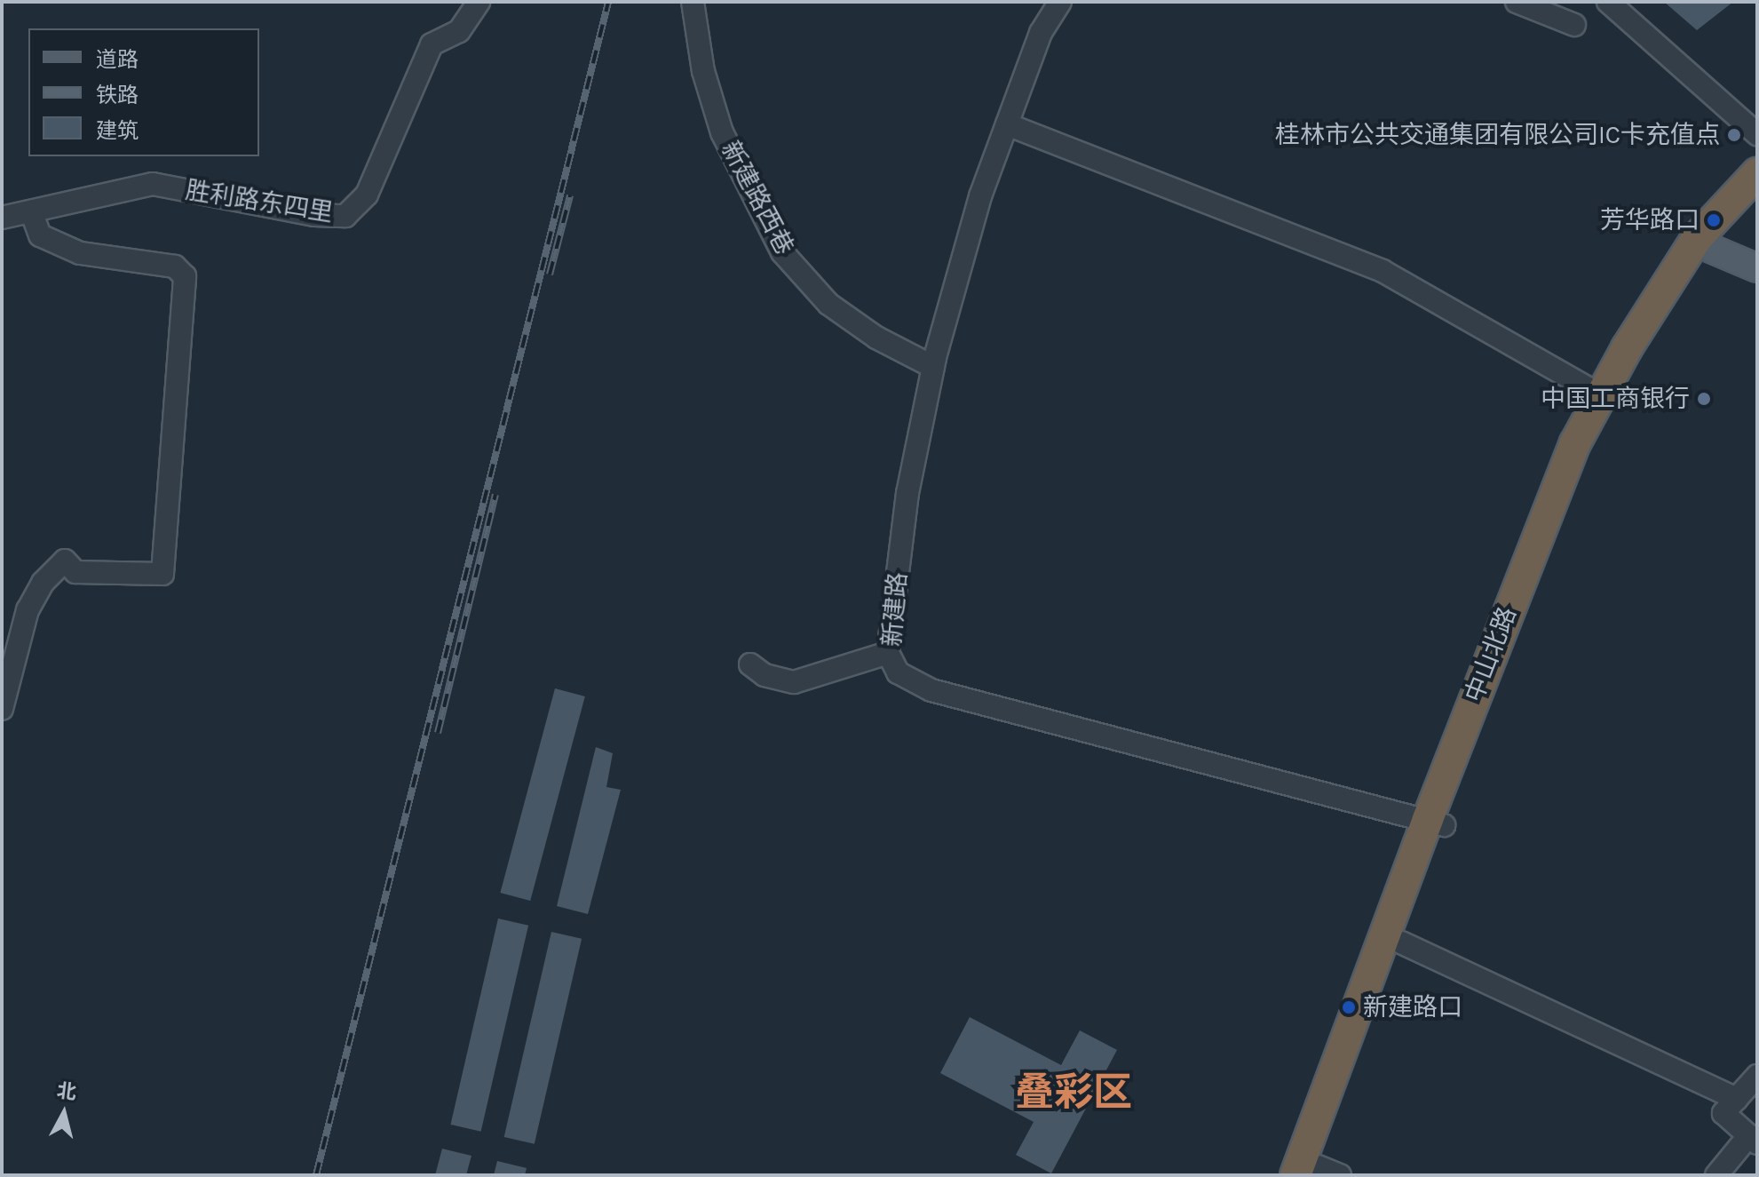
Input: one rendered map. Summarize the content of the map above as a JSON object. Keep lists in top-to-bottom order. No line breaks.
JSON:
{"streets":{"highway":["中山北路"],"street":["新建路西巷","胜利路东四里","新建路"]},"crossings":[["新建路西巷","新建路"],["新建路","中山北路"]],"districts":["叠彩区"],"places":["桂林市公共交通集团有限公司IC卡充值点","芳华路口","中国工商银行","新建路口"],"legend":["道路","铁路","建筑"],"north":"top"}
